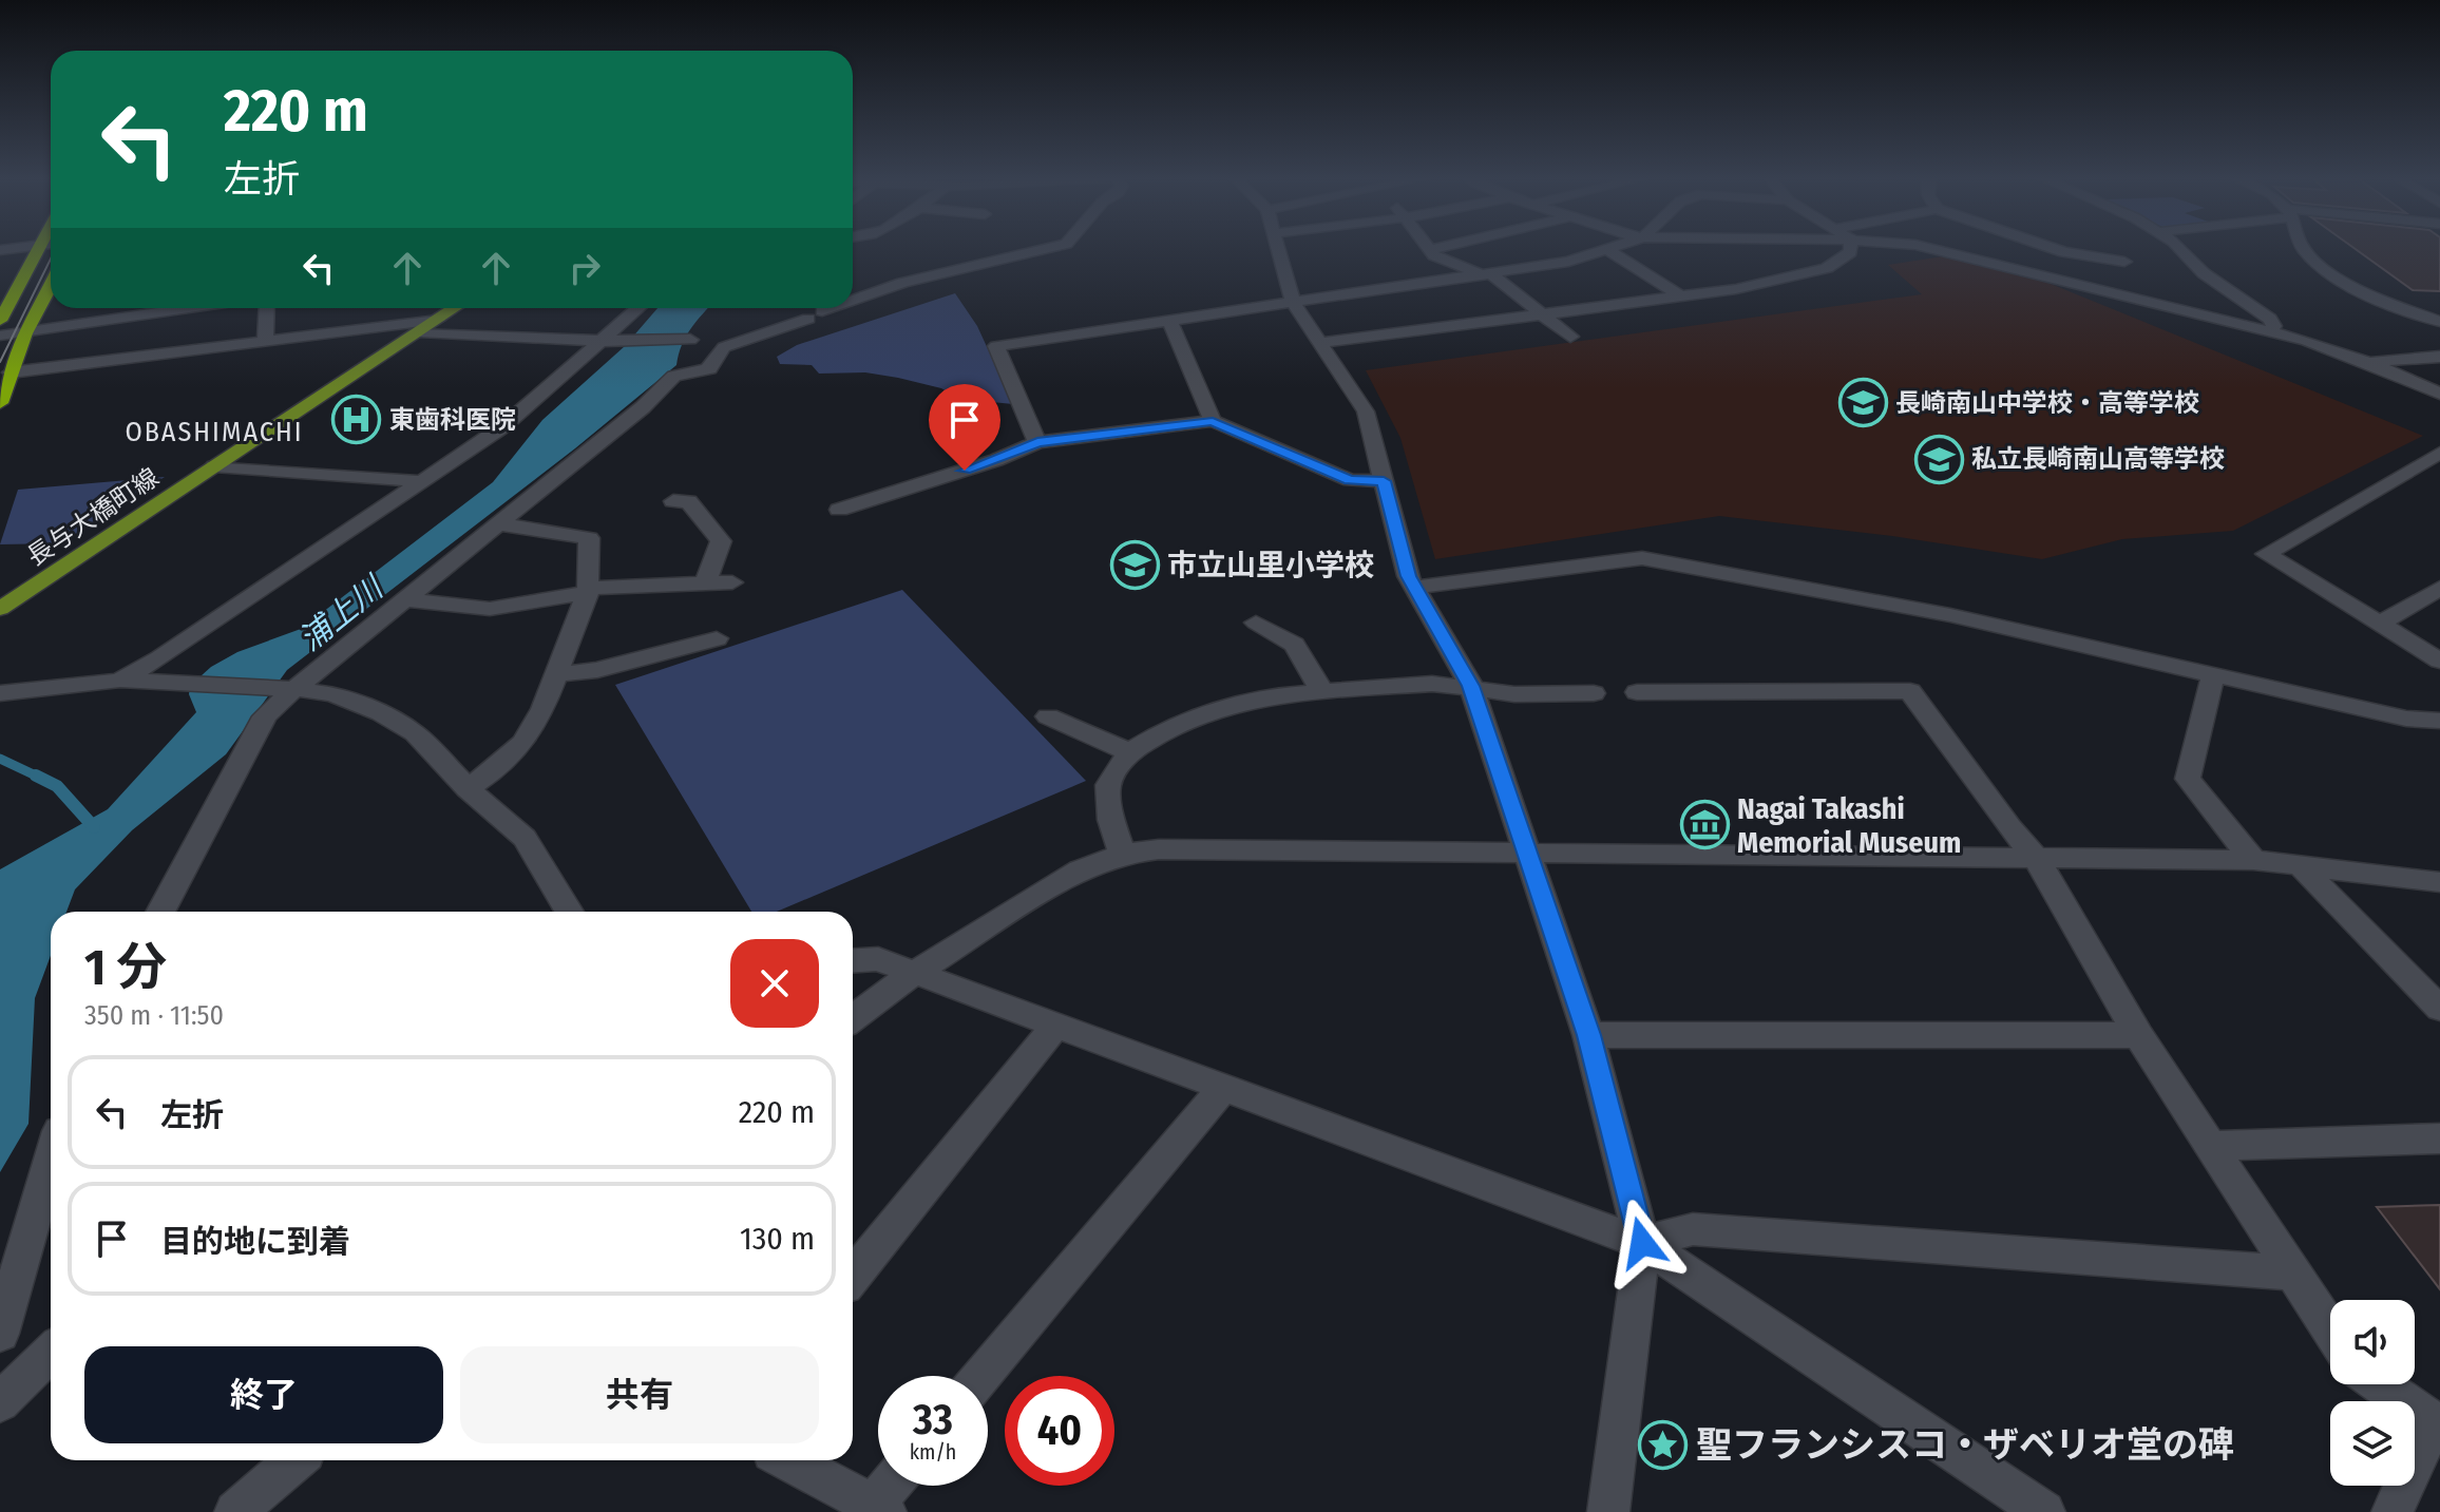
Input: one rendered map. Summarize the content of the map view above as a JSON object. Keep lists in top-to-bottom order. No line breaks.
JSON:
{"streets":{"main road":["長与大橋町線"]},"districts":["OBASHIMACHI"],"water":["浦上川"],"places":{"school or university":["長崎南山中学校・高等学校","私立長崎南山高等学校","市立山里小学校"],"hospital":["東歯科医院"],"museum":["Nagai Takashi Memorial Museum"],"place":["聖フランシスコ・ザベリオ堂の碑"]},"page":{"turn":["220 m","左折"],"heading":["1 分","350 m · 11:50"],"list":[{"name":"左折","value":"220 m"},{"name":"目的地に到着","value":"130 m"}],"buttons":["終了","共有"],"speed":"33 km/h","limit":"40"}}
